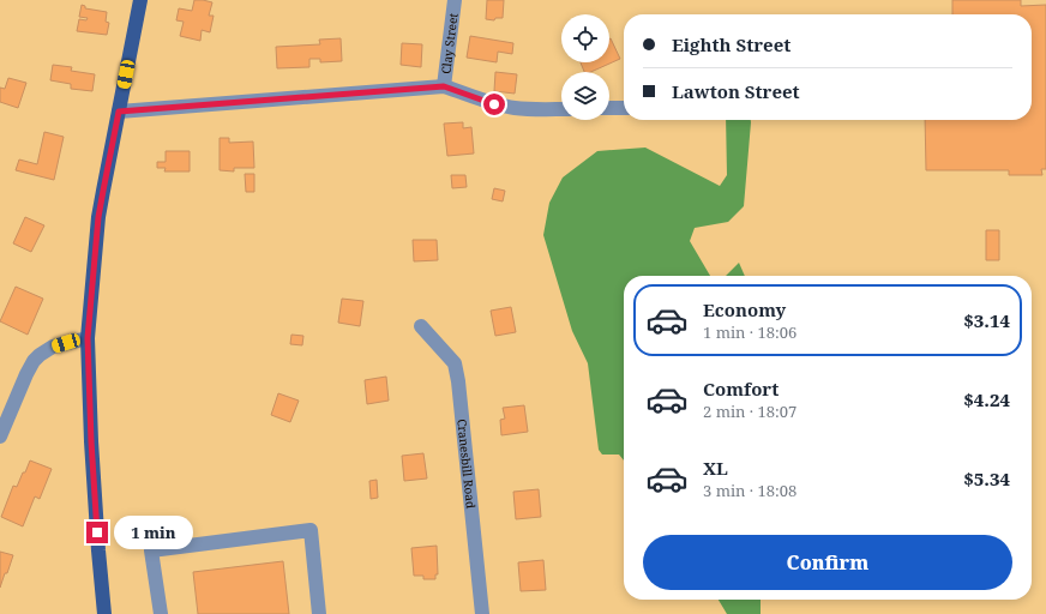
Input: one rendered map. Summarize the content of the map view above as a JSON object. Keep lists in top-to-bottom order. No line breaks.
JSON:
{"streets":{"street":["Clay Street","Cranesbill Road"]},"page":{"banner":["Eighth Street","Lawton Street"],"list":[{"name":"Economy","note":"1 min · 18:06","value":"$3.14"},{"name":"Comfort","note":"2 min · 18:07","value":"$4.24"},{"name":"XL","note":"3 min · 18:08","value":"$5.34"}],"bubble":"1 min","buttons":"Confirm"}}
